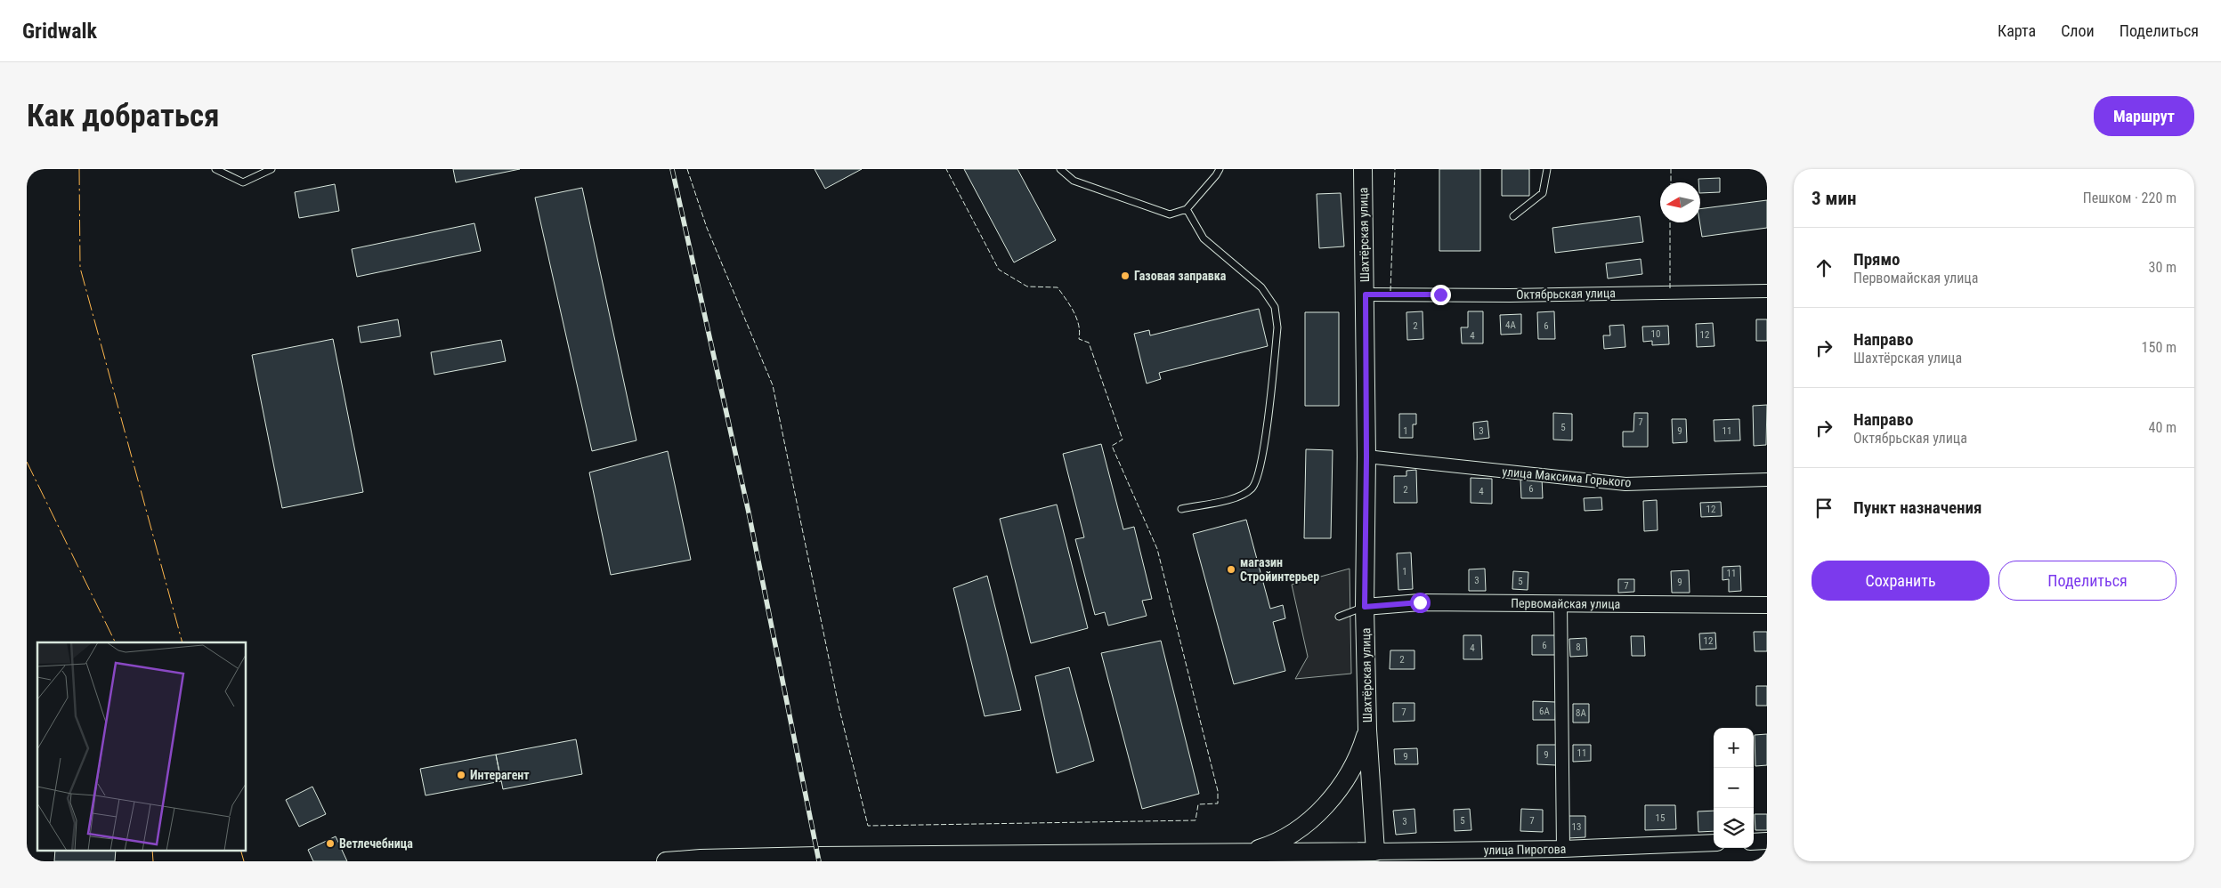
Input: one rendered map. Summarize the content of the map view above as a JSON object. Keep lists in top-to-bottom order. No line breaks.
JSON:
{"streets":{"main road":["Шахтёрская улица","улица Пирогова"],"street":["Октябрьская улица","улица Максима Горького","Первомайская улица"]},"crossings":[["Шахтёрская улица","Октябрьская улица"],["Шахтёрская улица","улица Максима Горького"],["Шахтёрская улица","Первомайская улица"],["Шахтёрская улица","улица Пирогова"]],"places":["Газовая заправка","магазин Стройинтерьер","Интерагент","Ветлечебница"],"house_numbers":["4А","2","6","10","12","4","7","5","1","3","9","11","6","2","4","12","1","11","3","5","9","7","12","6","8","4","2","6А","7","8А","11","9","9","15","5","7","3","13"],"north":"left","page":{"header":"Gridwalk","nav":["Карта","Слои","Поделиться"],"buttons":["Маршрут",["Сохранить","Поделиться"]],"title":"Как добраться","heading":["3 мин","Пешком · 220 m"],"list":[["Прямо","Первомайская улица","30 m"],["Направо","Шахтёрская улица","150 m"],["Направо","Октябрьская улица","40 m"],"Пункт назначения"],"map_buttons":["+","−"]}}
